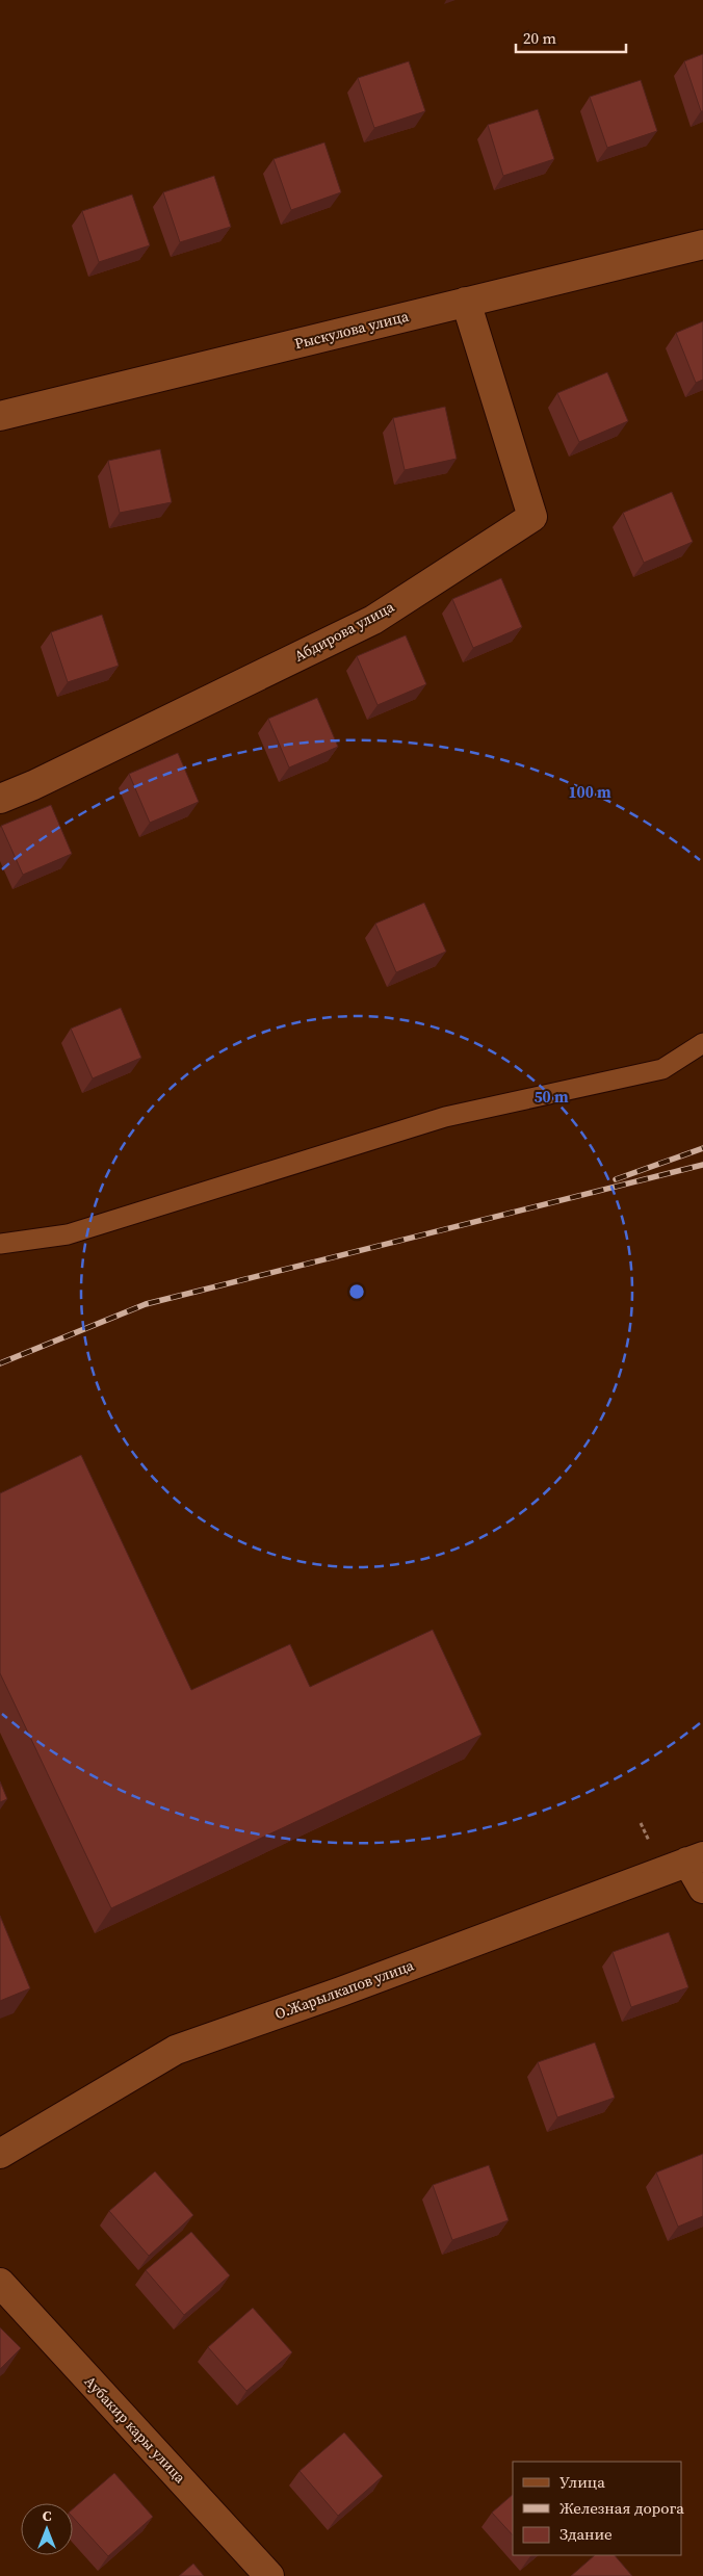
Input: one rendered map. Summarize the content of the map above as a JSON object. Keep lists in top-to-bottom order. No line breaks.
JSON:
{"streets":{"street":["Рыскулова улица","Абдирова улица","О.Жарылкапов улица","Аубакир кары улица"]},"crossings":[["Рыскулова улица","Абдирова улица"]],"legend":["Улица","Железная дорога","Здание"],"scale_bar":"20 m","north":"top","rings":["100 m","50 m"]}
